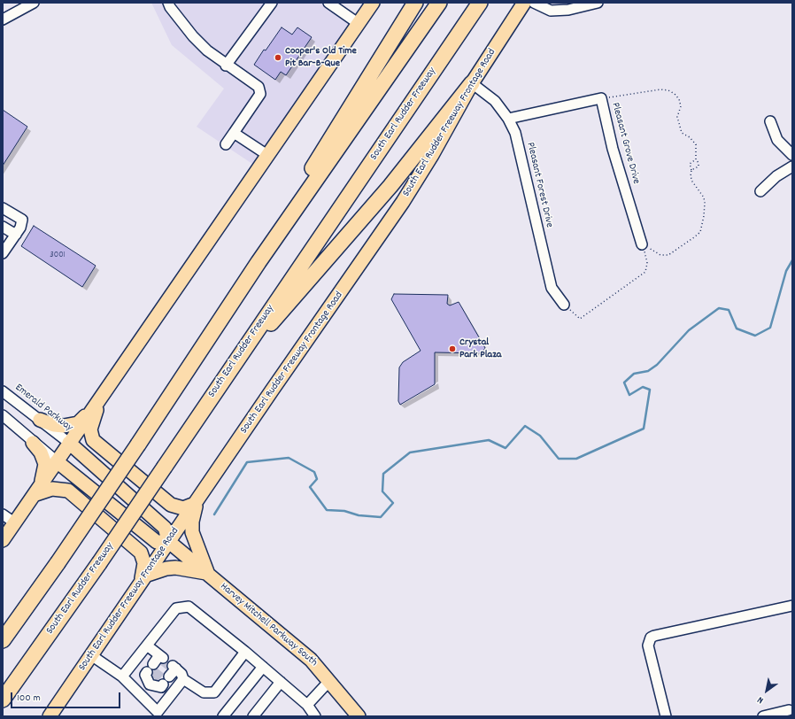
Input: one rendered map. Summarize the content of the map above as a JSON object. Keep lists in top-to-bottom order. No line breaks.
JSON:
{"streets":{"highway":["South Earl Rudder Freeway"],"main road":["South Earl Rudder Freeway Frontage Road","Harvey Mitchell Parkway South"],"street":["Pleasant Grove Drive","Pleasant Forest Drive","Emerald Parkway"]},"crossings":[["South Earl Rudder Freeway Frontage Road","Pleasant Forest Drive"],["South Earl Rudder Freeway Frontage Road","Harvey Mitchell Parkway South"],["Pleasant Grove Drive","Pleasant Forest Drive"],["Emerald Parkway","Harvey Mitchell Parkway South"]],"places":["Cooper's Old Time Pit Bar-B-Que","Crystal Park Plaza"],"house_numbers":["3001"],"scale_bar":"100 m","north":"bottom left"}
